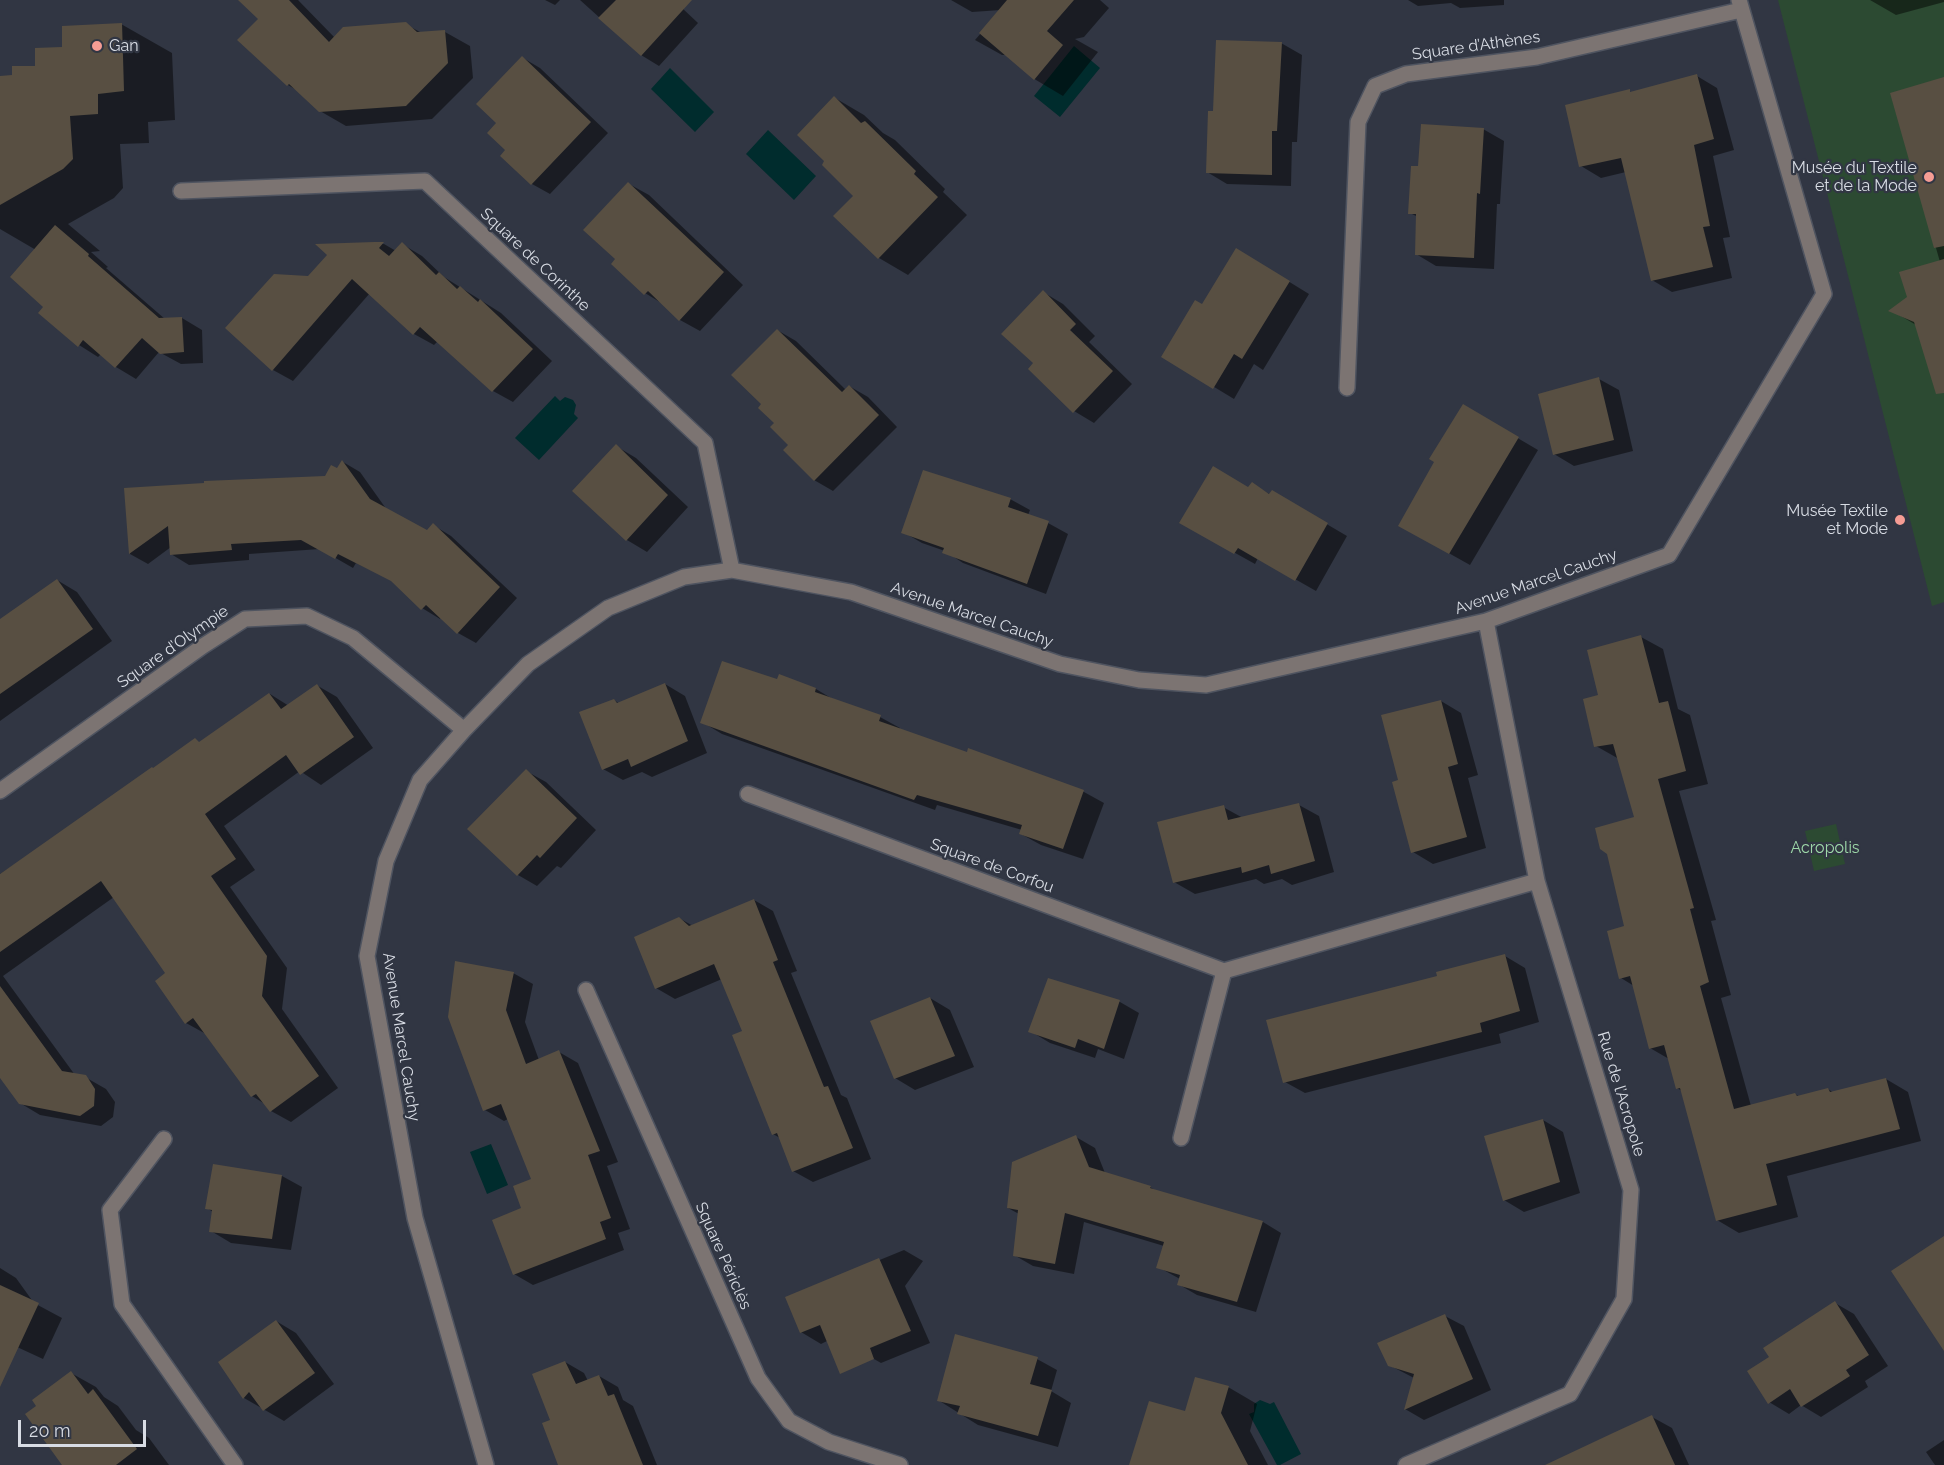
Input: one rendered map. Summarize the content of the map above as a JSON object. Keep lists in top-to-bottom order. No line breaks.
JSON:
{"streets":{"street":["Square d’Athènes","Square de Corinthe","Avenue Marcel Cauchy","Square d’Olympie","Square de Corfou","Rue de l’Acropole","Square Périclès"]},"crossings":[["Square d’Athènes","Avenue Marcel Cauchy"],["Square de Corinthe","Avenue Marcel Cauchy"],["Avenue Marcel Cauchy","Square d’Olympie"],["Avenue Marcel Cauchy","Rue de l’Acropole"]],"parks":["Acropolis"],"places":["Gan","Musée du Textile et de la Mode","Musée Textile et Mode"],"scale_bar":"20 m"}
